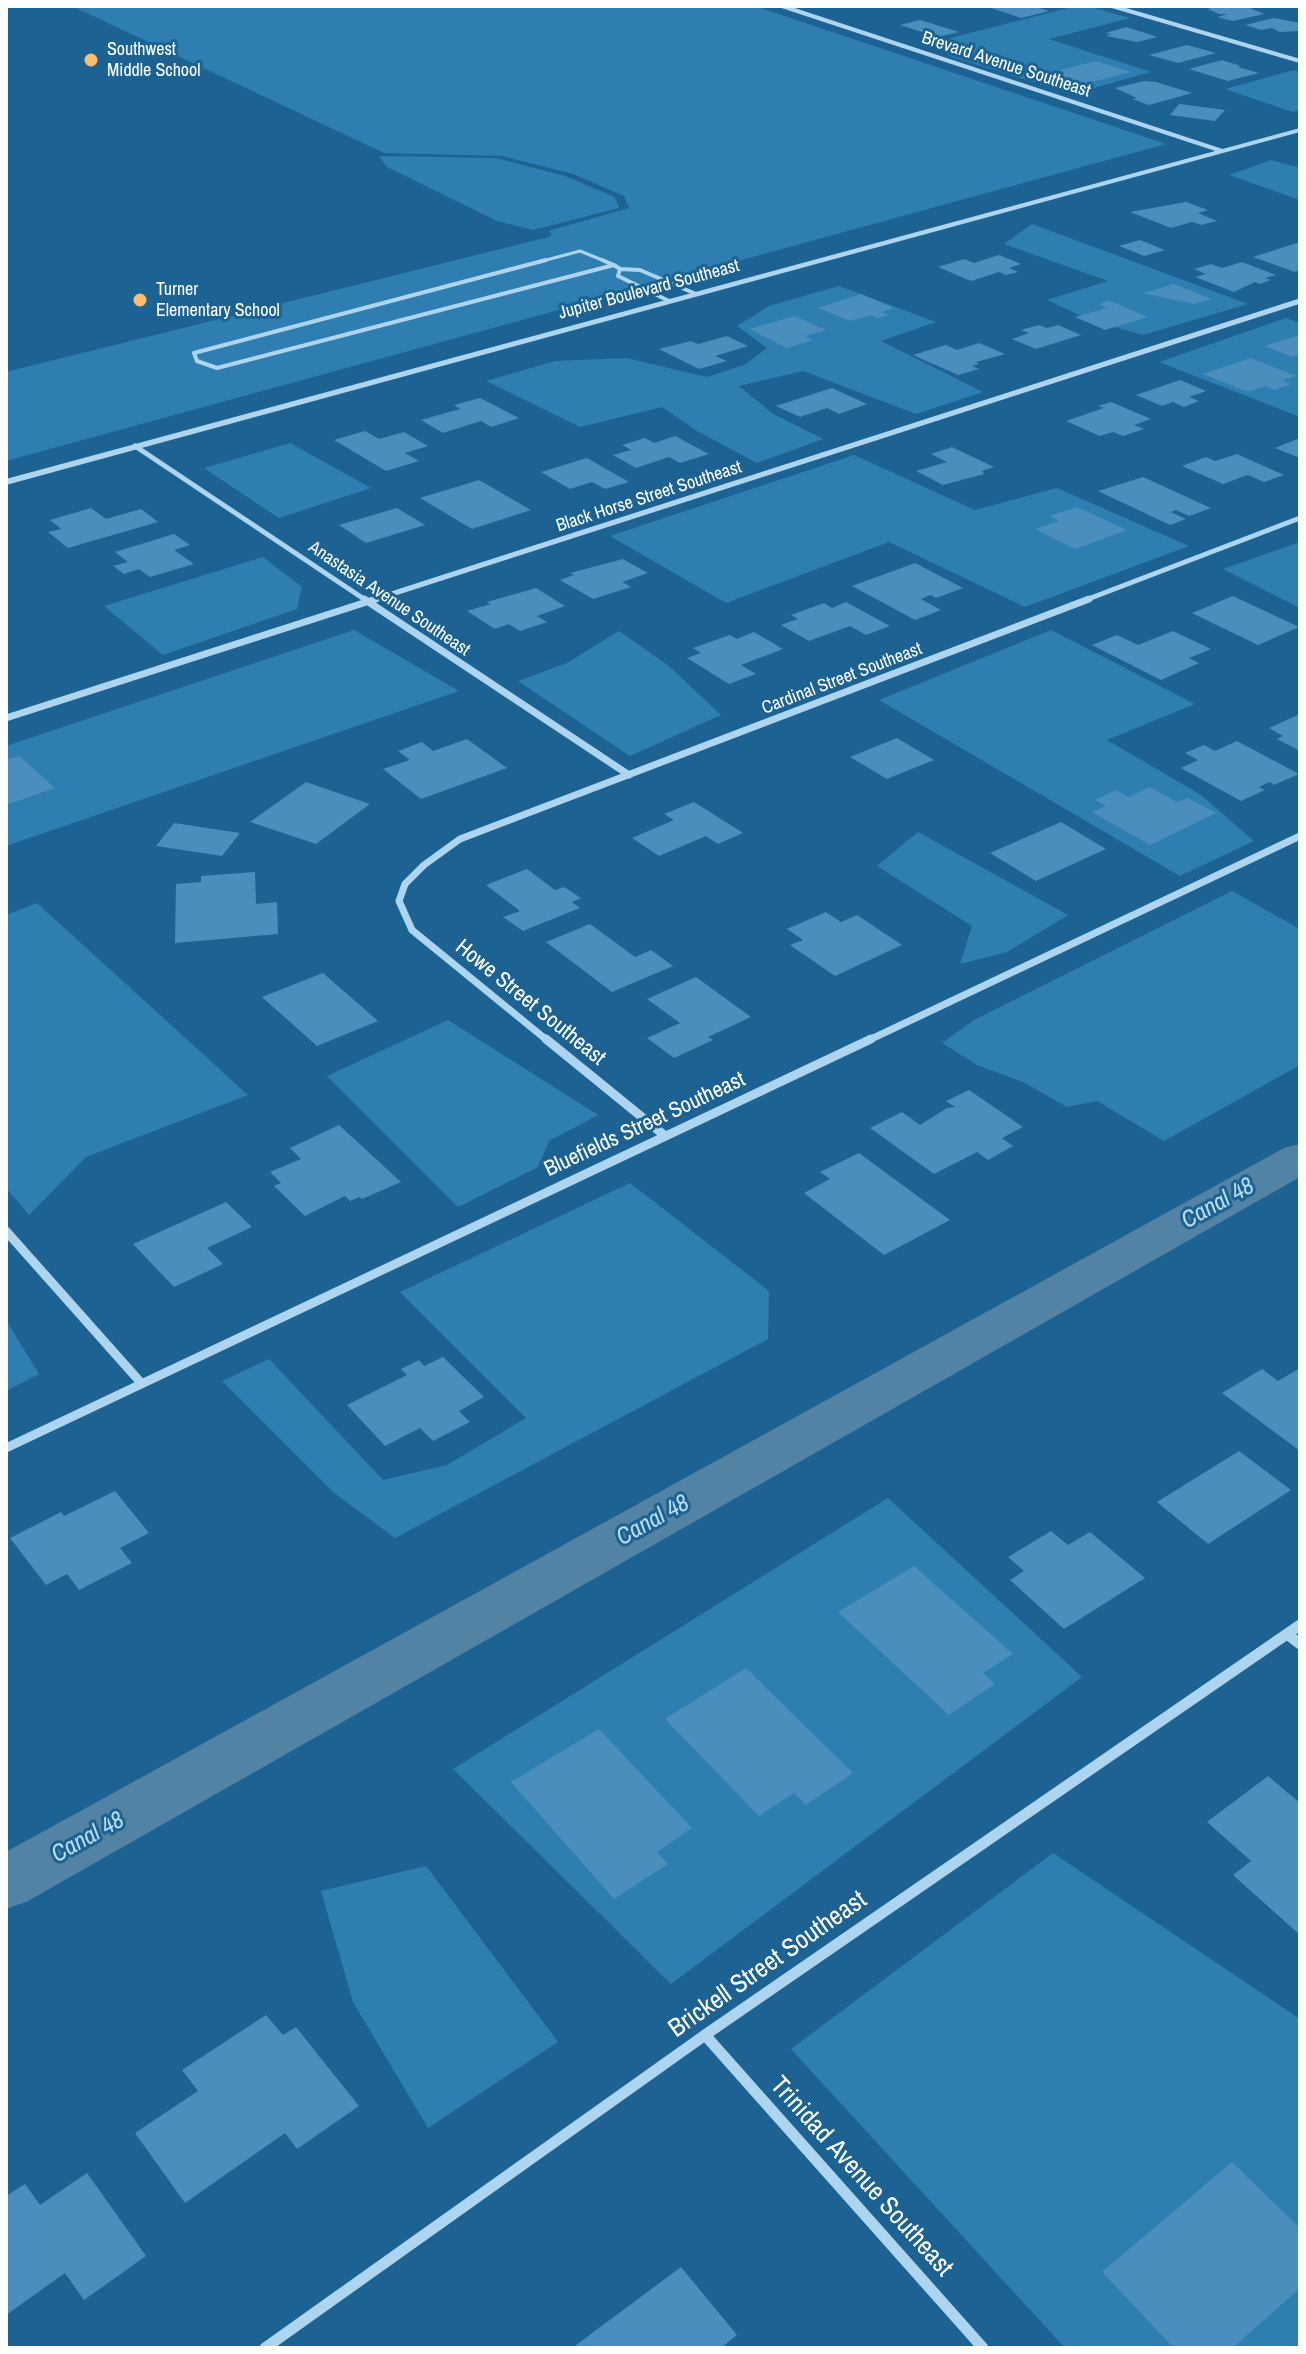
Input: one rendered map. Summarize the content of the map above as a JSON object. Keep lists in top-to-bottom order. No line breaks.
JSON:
{"streets":{"street":["Brevard Avenue Southeast","Jupiter Boulevard Southeast","Black Horse Street Southeast","Anastasia Avenue Southeast","Cardinal Street Southeast","Howe Street Southeast","Bluefields Street Southeast","Brickell Street Southeast","Trinidad Avenue Southeast"]},"crossings":[["Brevard Avenue Southeast","Jupiter Boulevard Southeast"],["Jupiter Boulevard Southeast","Anastasia Avenue Southeast"],["Black Horse Street Southeast","Anastasia Avenue Southeast"],["Anastasia Avenue Southeast","Cardinal Street Southeast"],["Cardinal Street Southeast","Howe Street Southeast"],["Howe Street Southeast","Bluefields Street Southeast"],["Brickell Street Southeast","Trinidad Avenue Southeast"]],"water":["Canal 48"],"places":["Southwest Middle School","Turner Elementary School"]}
